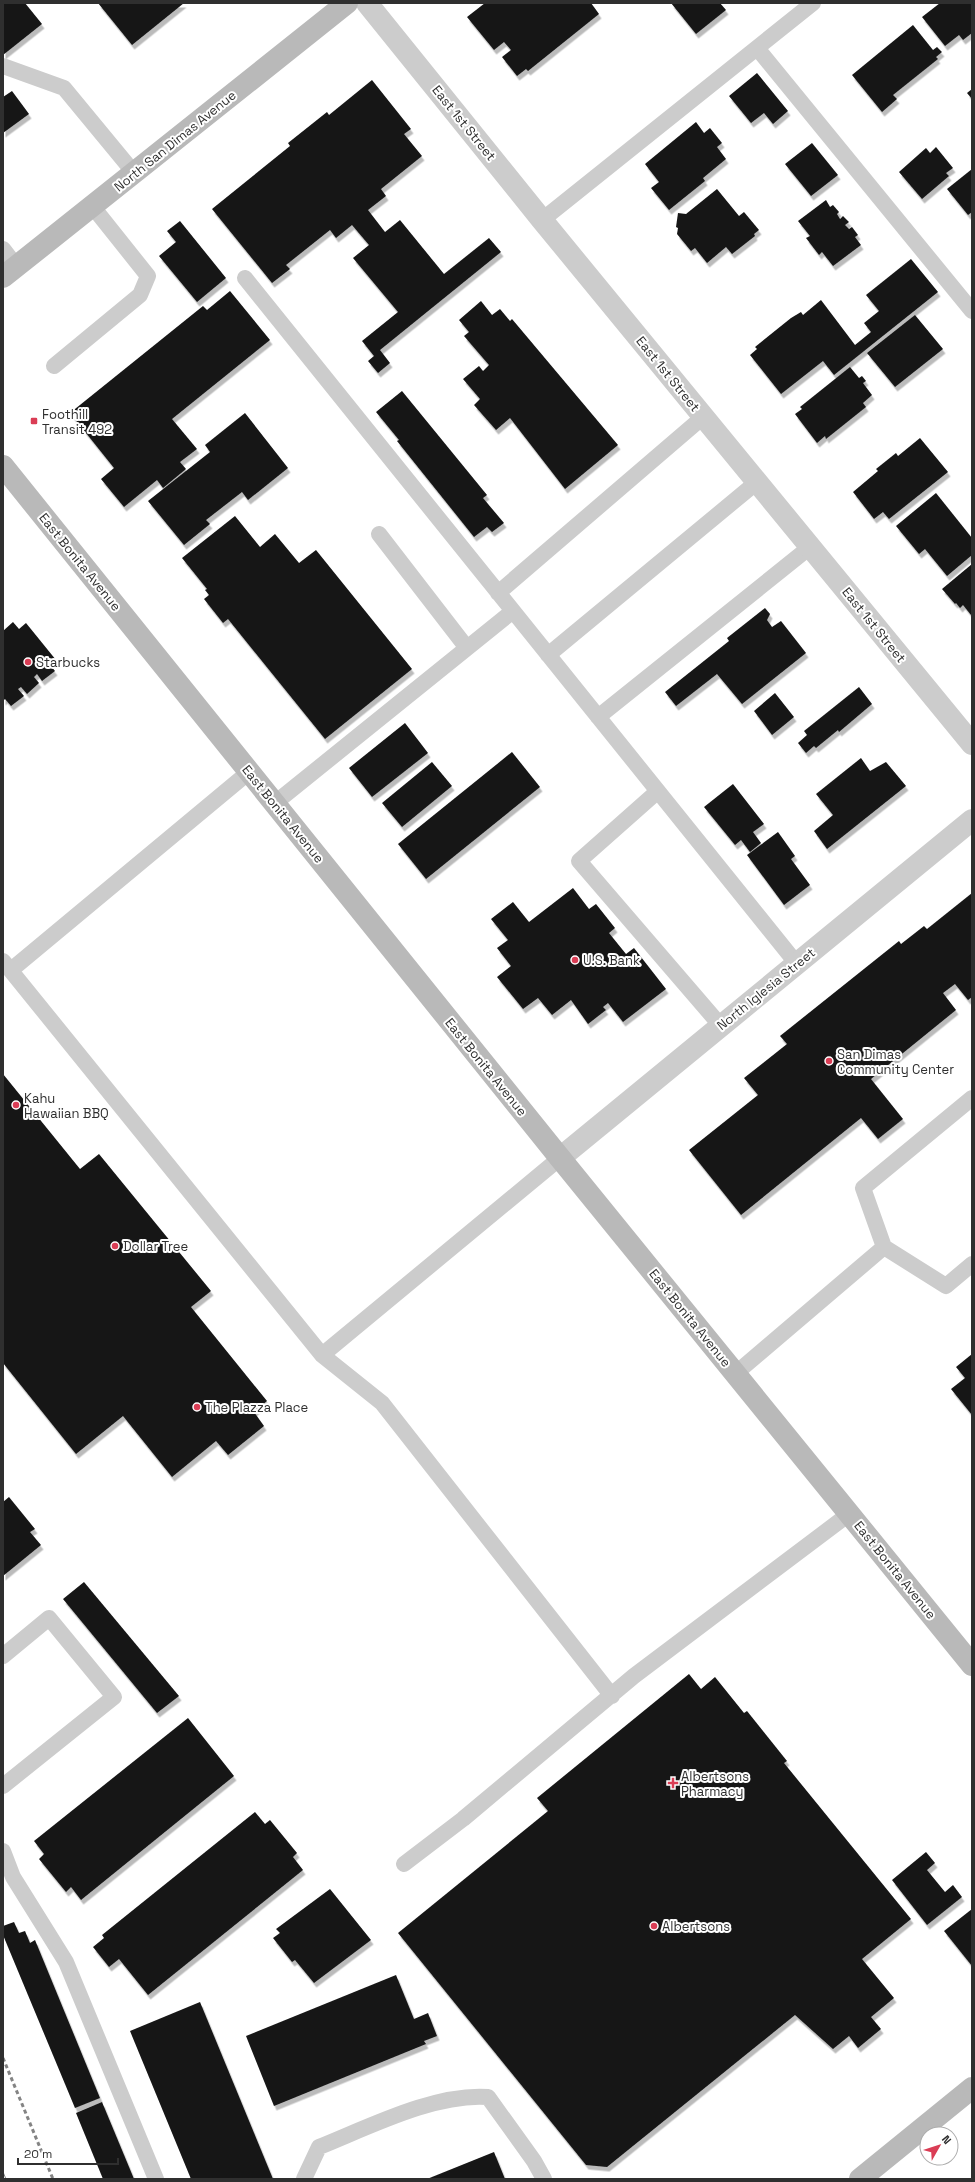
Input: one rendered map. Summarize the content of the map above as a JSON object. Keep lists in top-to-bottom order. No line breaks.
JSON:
{"streets":{"main road":["North San Dimas Avenue","East Bonita Avenue"],"street":["East 1st Street","North Iglesia Street"]},"crossings":[["East Bonita Avenue","North Iglesia Street"]],"places":{"transit":["Foothill Transit 492"],"other":["Starbucks","U.S. Bank","San Dimas Community Center","Kahu Hawaiian BBQ","Dollar Tree","The Plazza Place","Albertsons"],"health":["Albertsons Pharmacy"]},"scale_bar":"20 m","north":"top right"}
